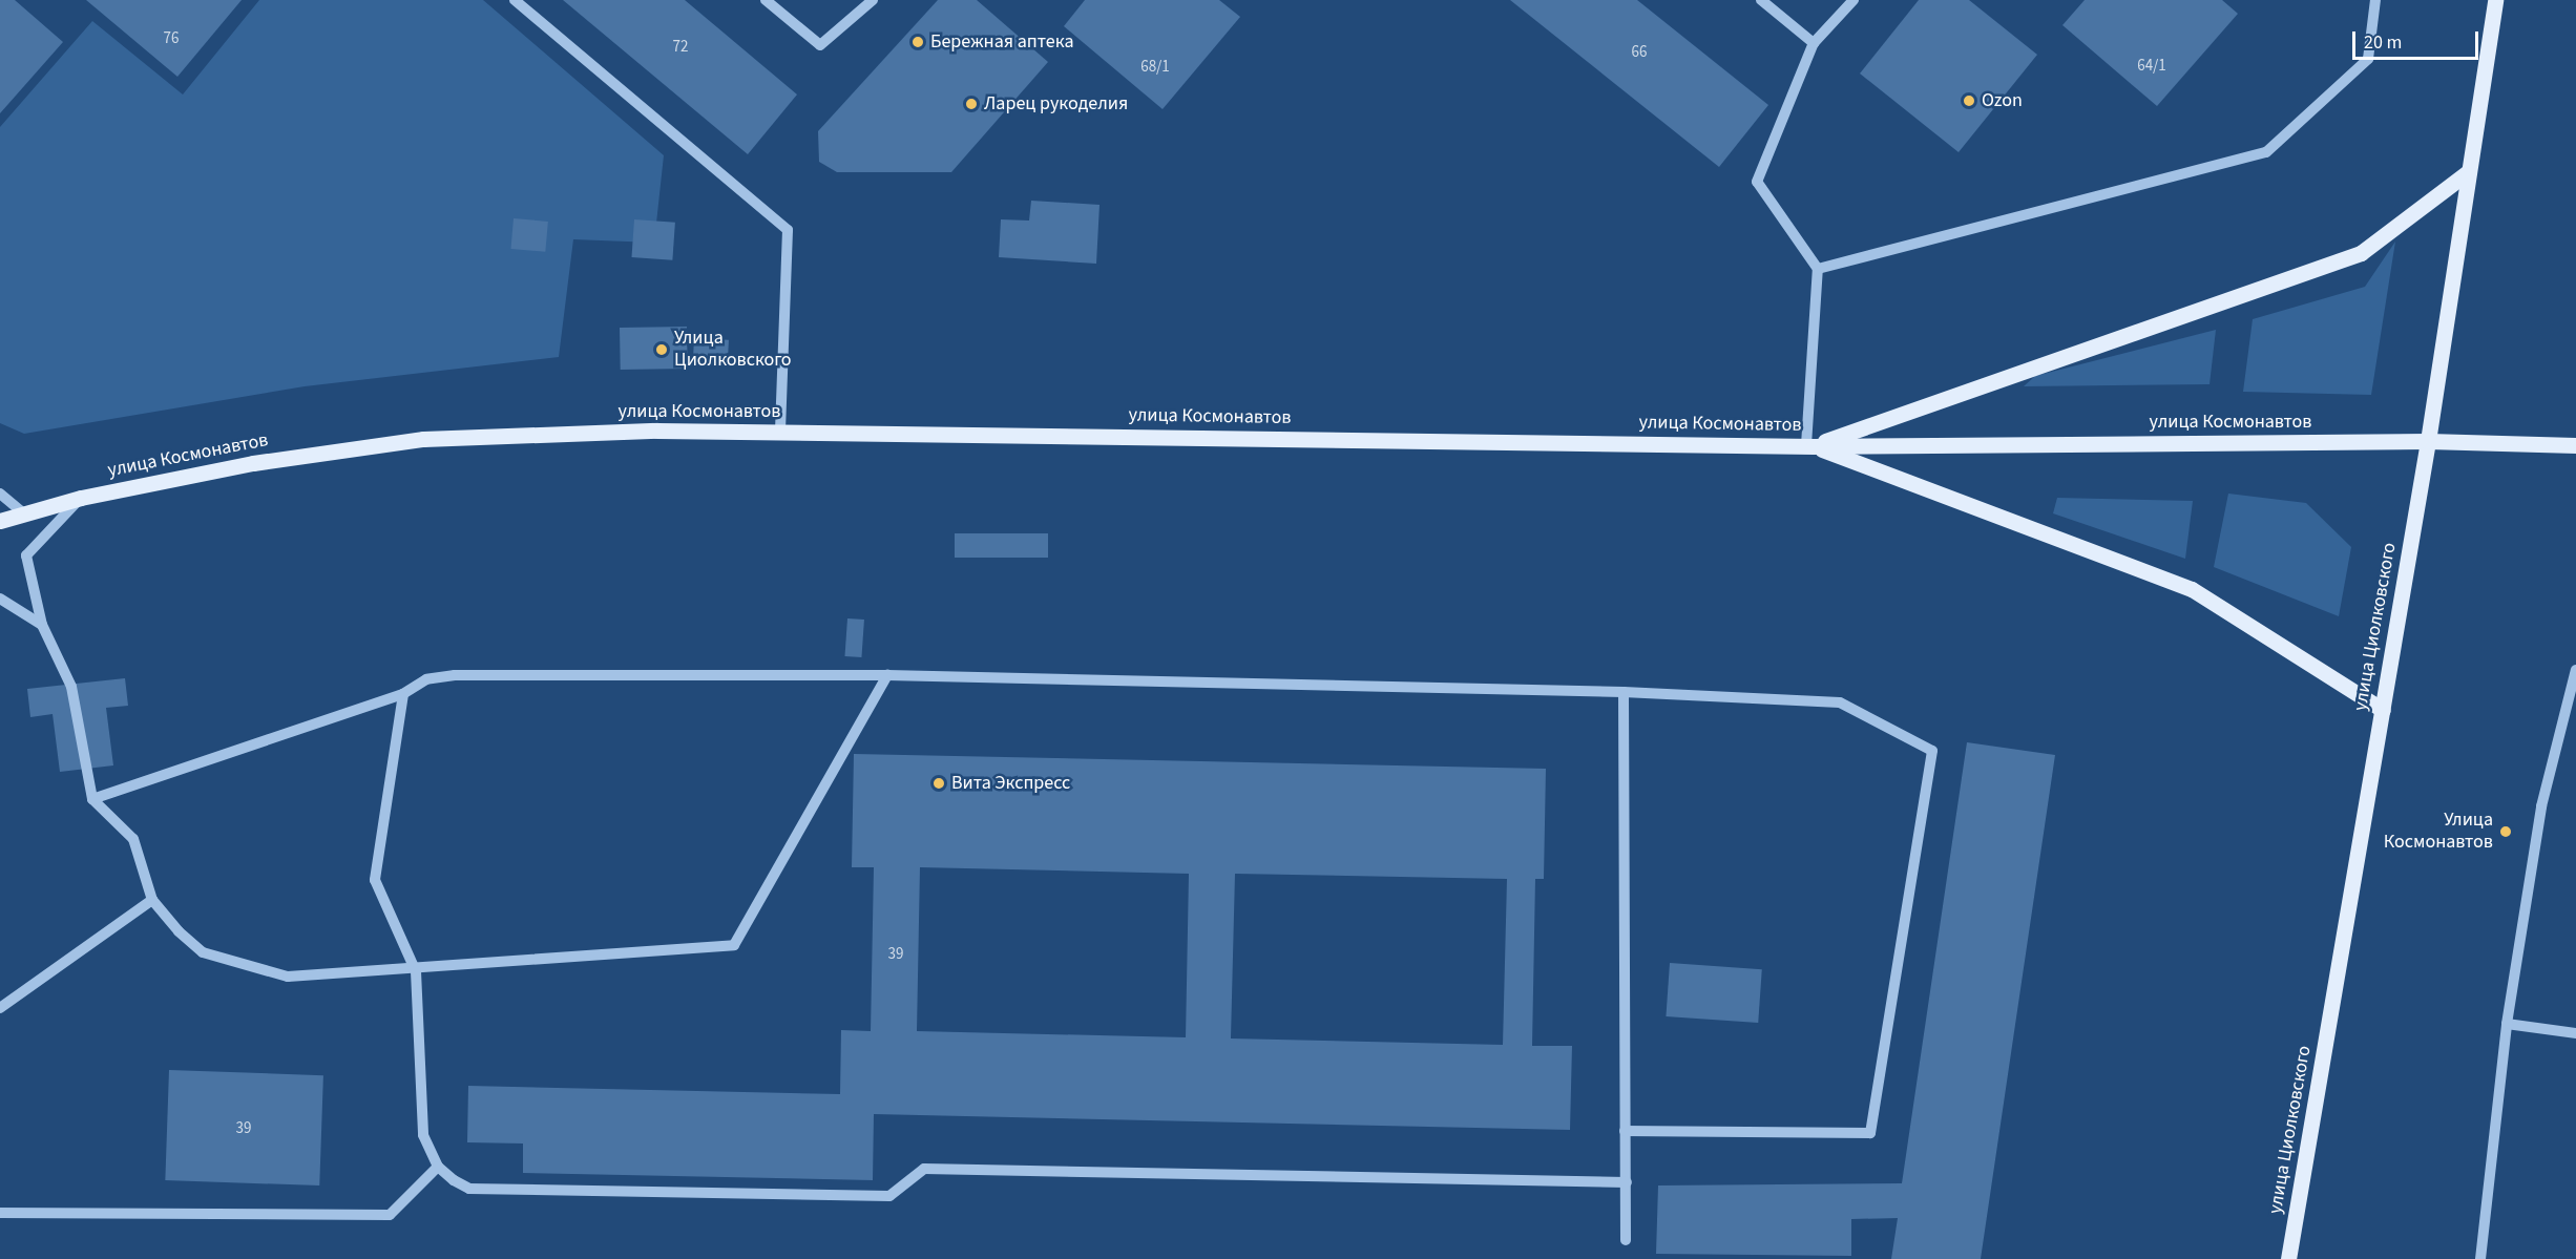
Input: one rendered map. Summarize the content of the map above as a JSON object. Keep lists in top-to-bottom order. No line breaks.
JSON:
{"streets":{"main road":["улица Космонавтов","улица Циолковского"]},"crossings":[["улица Космонавтов","улица Циолковского"]],"places":["Бережная аптека","Ozon","Ларец рукоделия","Улица Циолковского","Вита Экспресс","Улица Космонавтов"],"house_numbers":["76","72","66","64/1","68/1","39","39"],"scale_bar":"20 m"}
